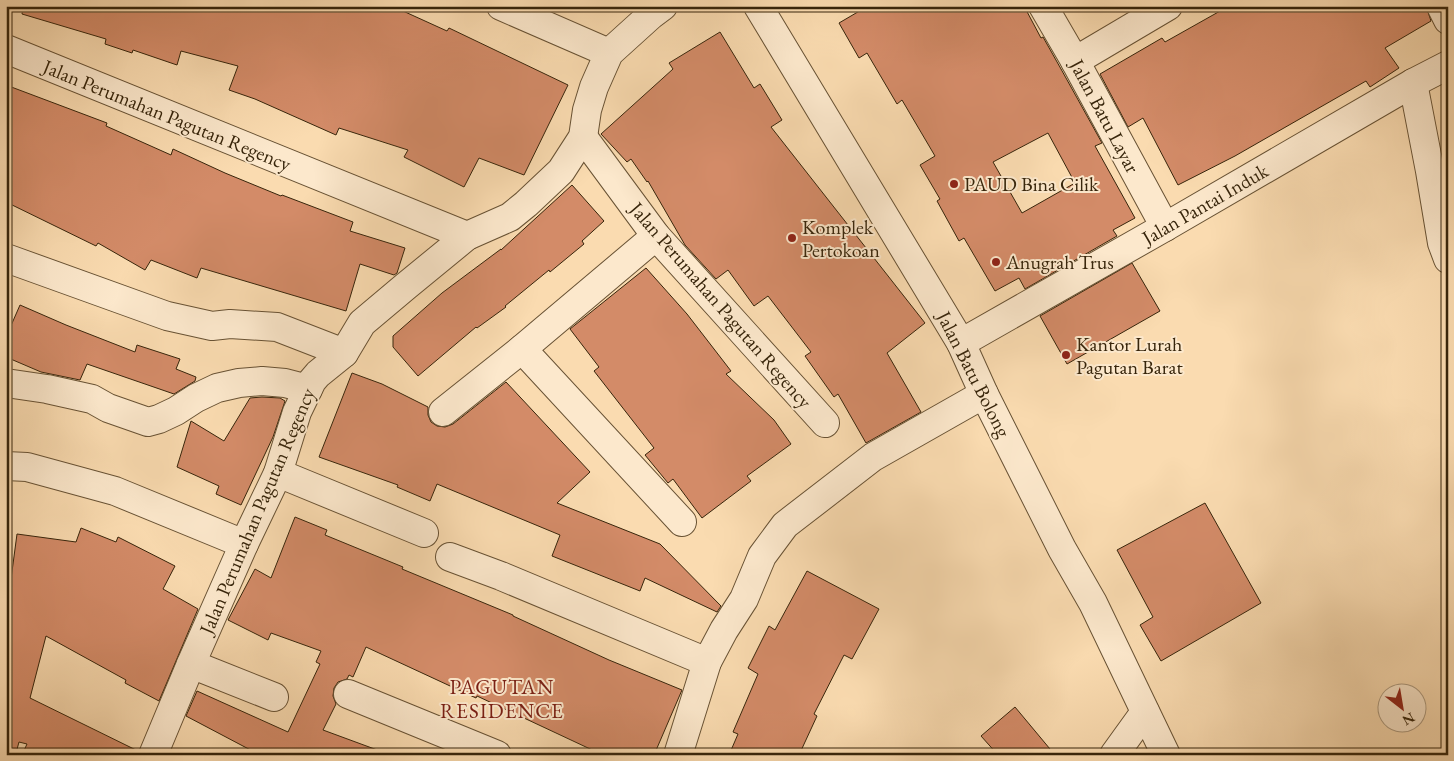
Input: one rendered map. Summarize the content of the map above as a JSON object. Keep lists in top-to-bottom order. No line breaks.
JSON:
{"streets":{"street":["Jalan Perumahan Pagutan Regency","Jalan Batu Layar","Jalan Pantai Induk","Jalan Batu Bolong"]},"crossings":[["Jalan Batu Layar","Jalan Pantai Induk"],["Jalan Pantai Induk","Jalan Batu Bolong"]],"districts":["PAGUTAN RESIDENCE"],"places":["PAUD Bina Cilik","Komplek Pertokoan","Anugrah Trus","Kantor Lurah Pagutan Barat"],"north":"bottom right"}
